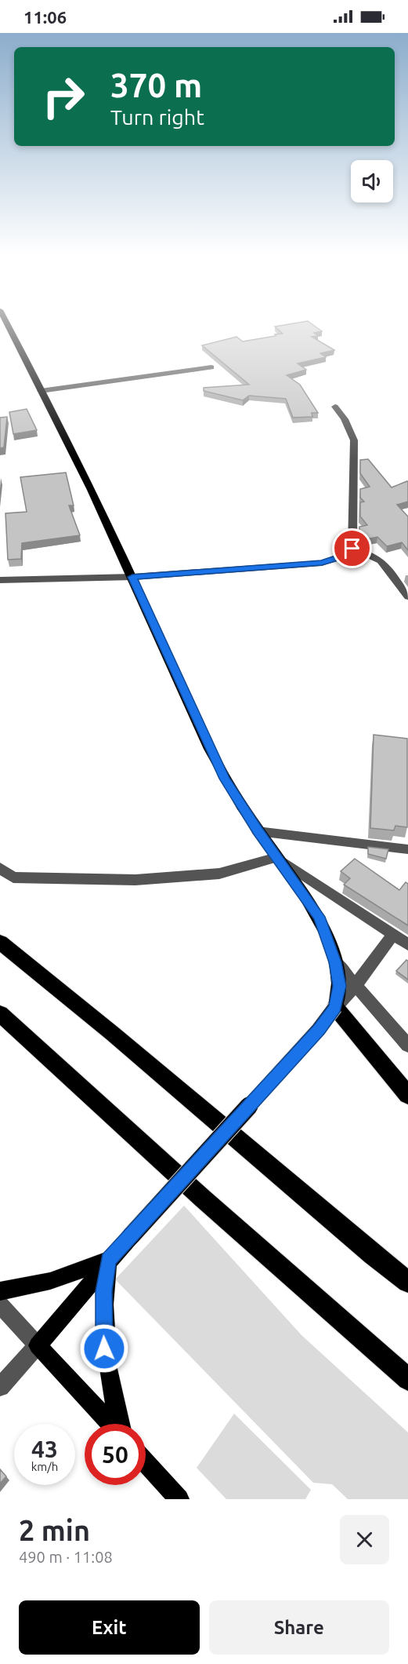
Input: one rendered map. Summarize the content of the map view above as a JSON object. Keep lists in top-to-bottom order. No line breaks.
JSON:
{"page":{"status":"11:06","turn":["370 m","Turn right"],"speed":"43 km/h","limit":"50","heading":["2 min","490 m · 11:08"],"buttons":["Exit","Share"]}}
